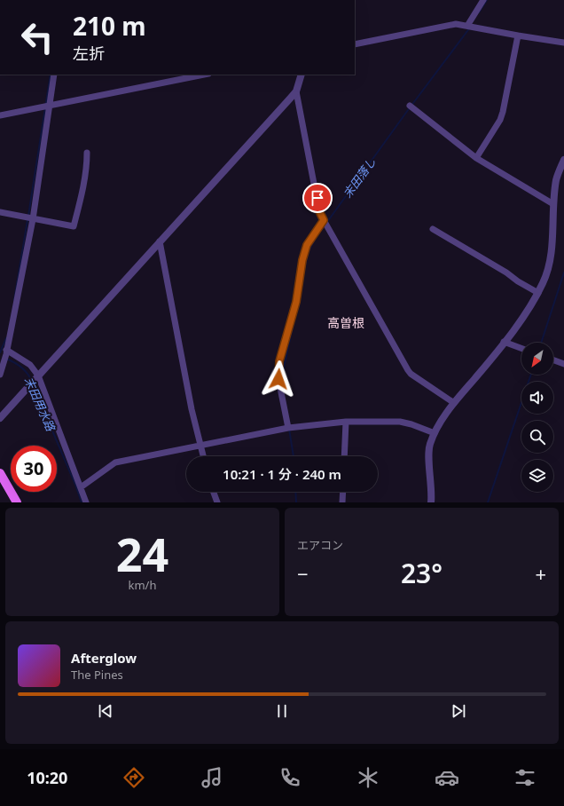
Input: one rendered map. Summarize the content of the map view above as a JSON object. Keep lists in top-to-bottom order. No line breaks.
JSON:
{"districts":["高曽根"],"water":["末田落し","末田用水路"],"north":"bottom left","page":{"turn":["210 m","左折"],"limit":"30","trip":"10:21 · 1 分 · 240 m","tile":[["24","km/h"],"エアコン"],"heat":["−","23°","+"],"song":["Afterglow","The Pines"],"tabs":"10:20"}}
